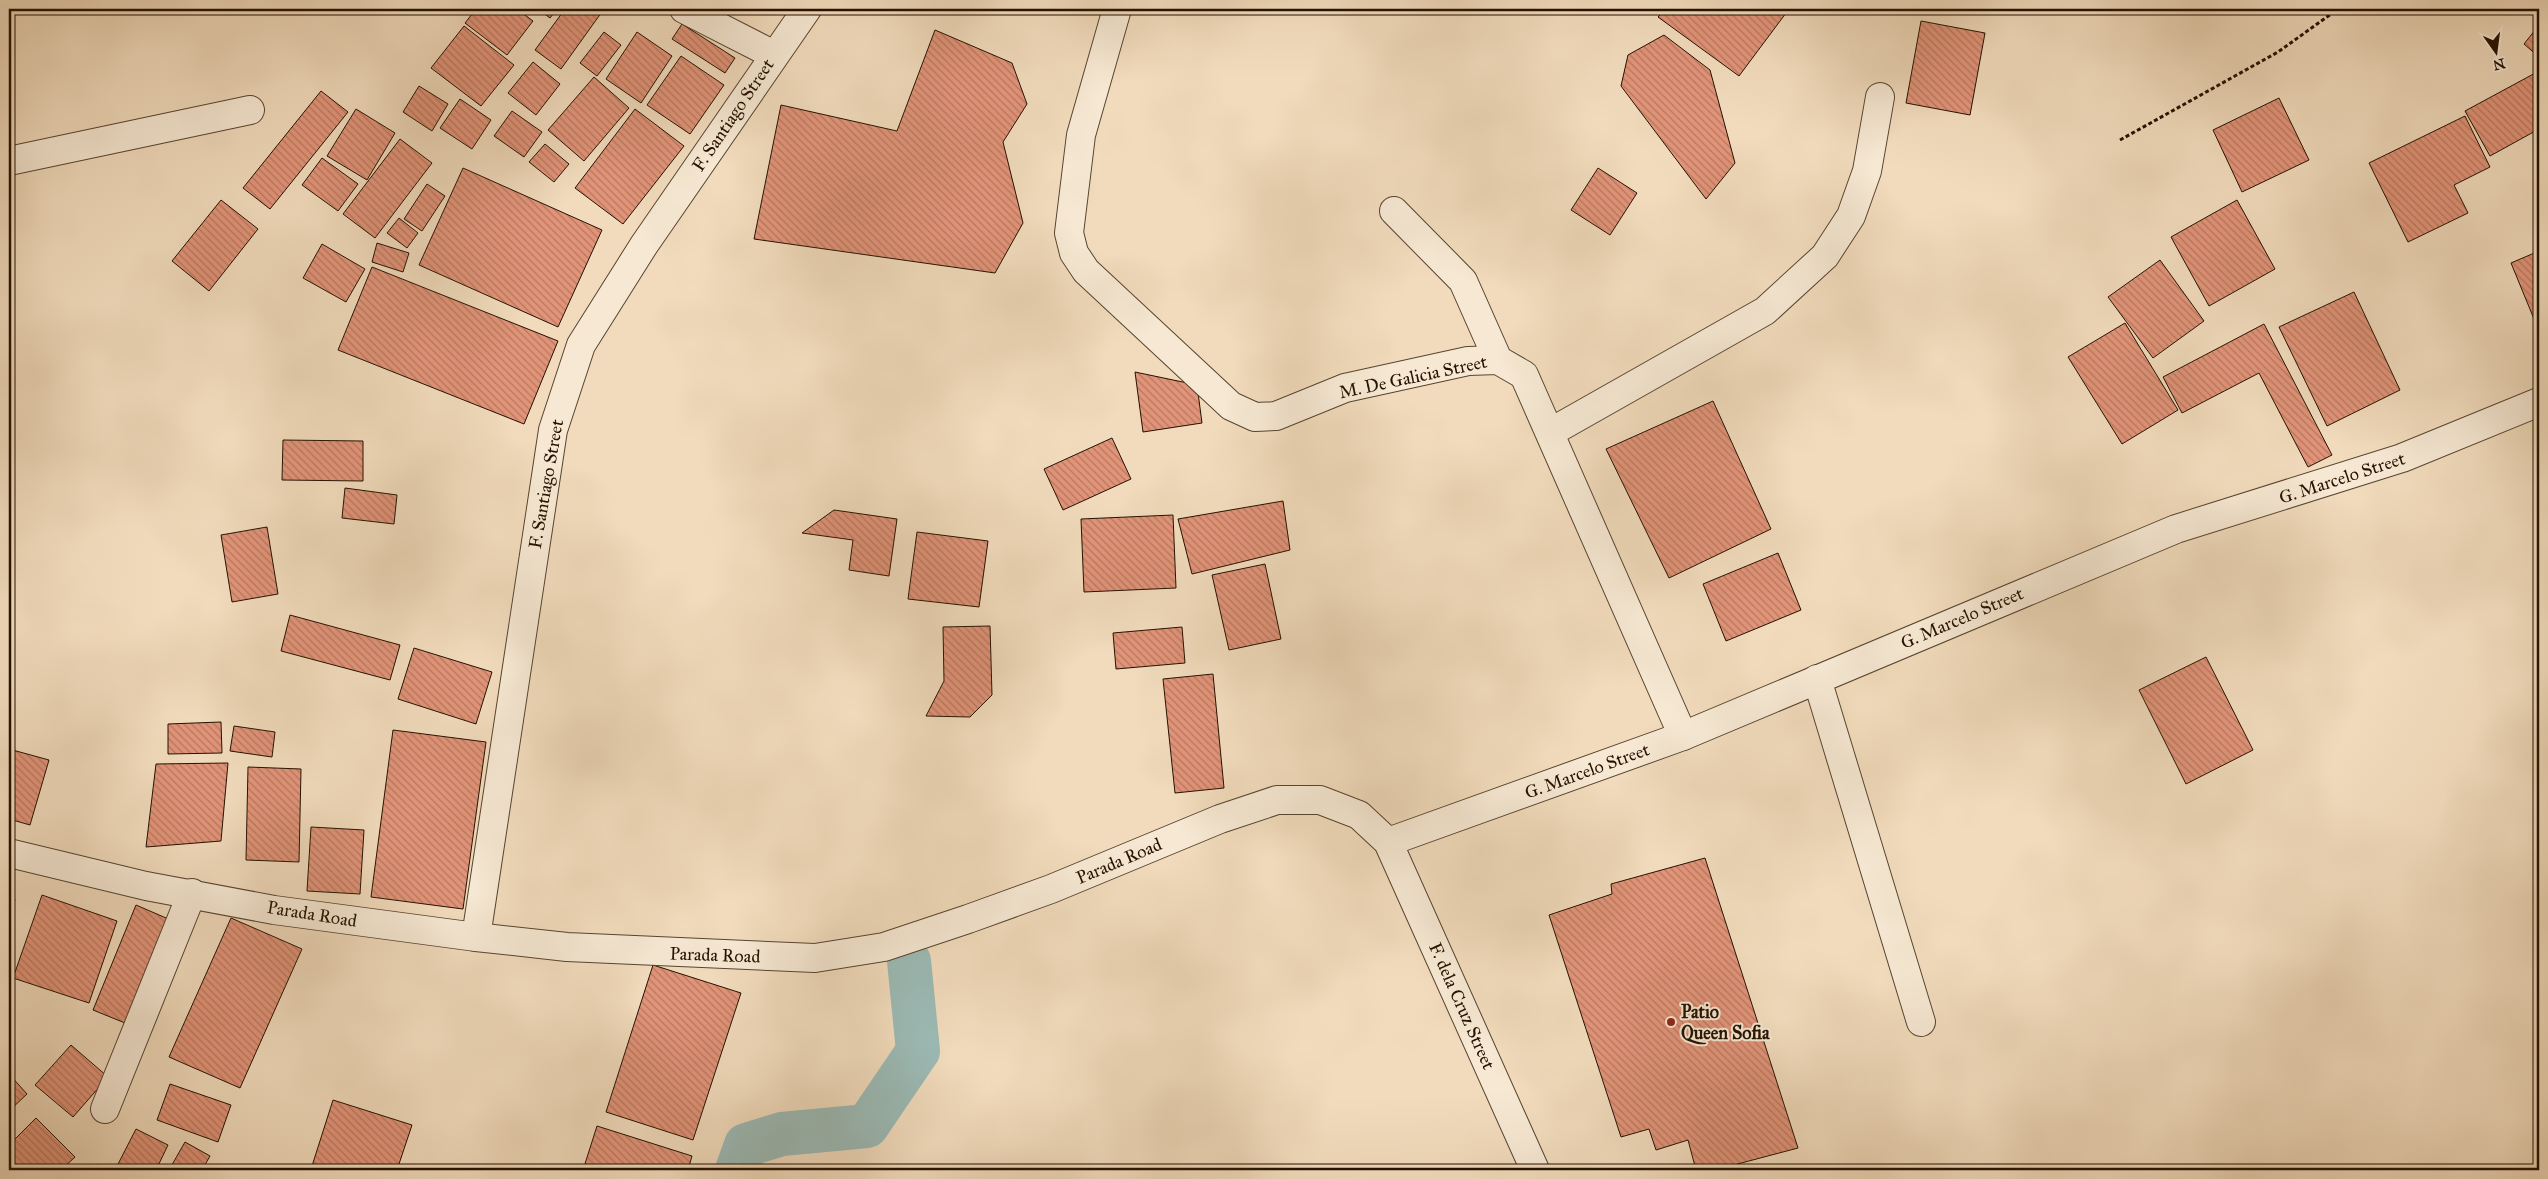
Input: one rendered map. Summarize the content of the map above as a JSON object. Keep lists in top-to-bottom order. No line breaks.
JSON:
{"streets":{"street":["F. Santiago Street","M. De Galicia Street","G. Marcelo Street","Parada Road","F. dela Cruz Street"]},"crossings":[["F. Santiago Street","Parada Road"],["M. De Galicia Street","G. Marcelo Street"],["G. Marcelo Street","Parada Road"],["G. Marcelo Street","F. dela Cruz Street"],["Parada Road","F. dela Cruz Street"]],"places":["Patio Queen Sofia"],"north":"bottom"}
